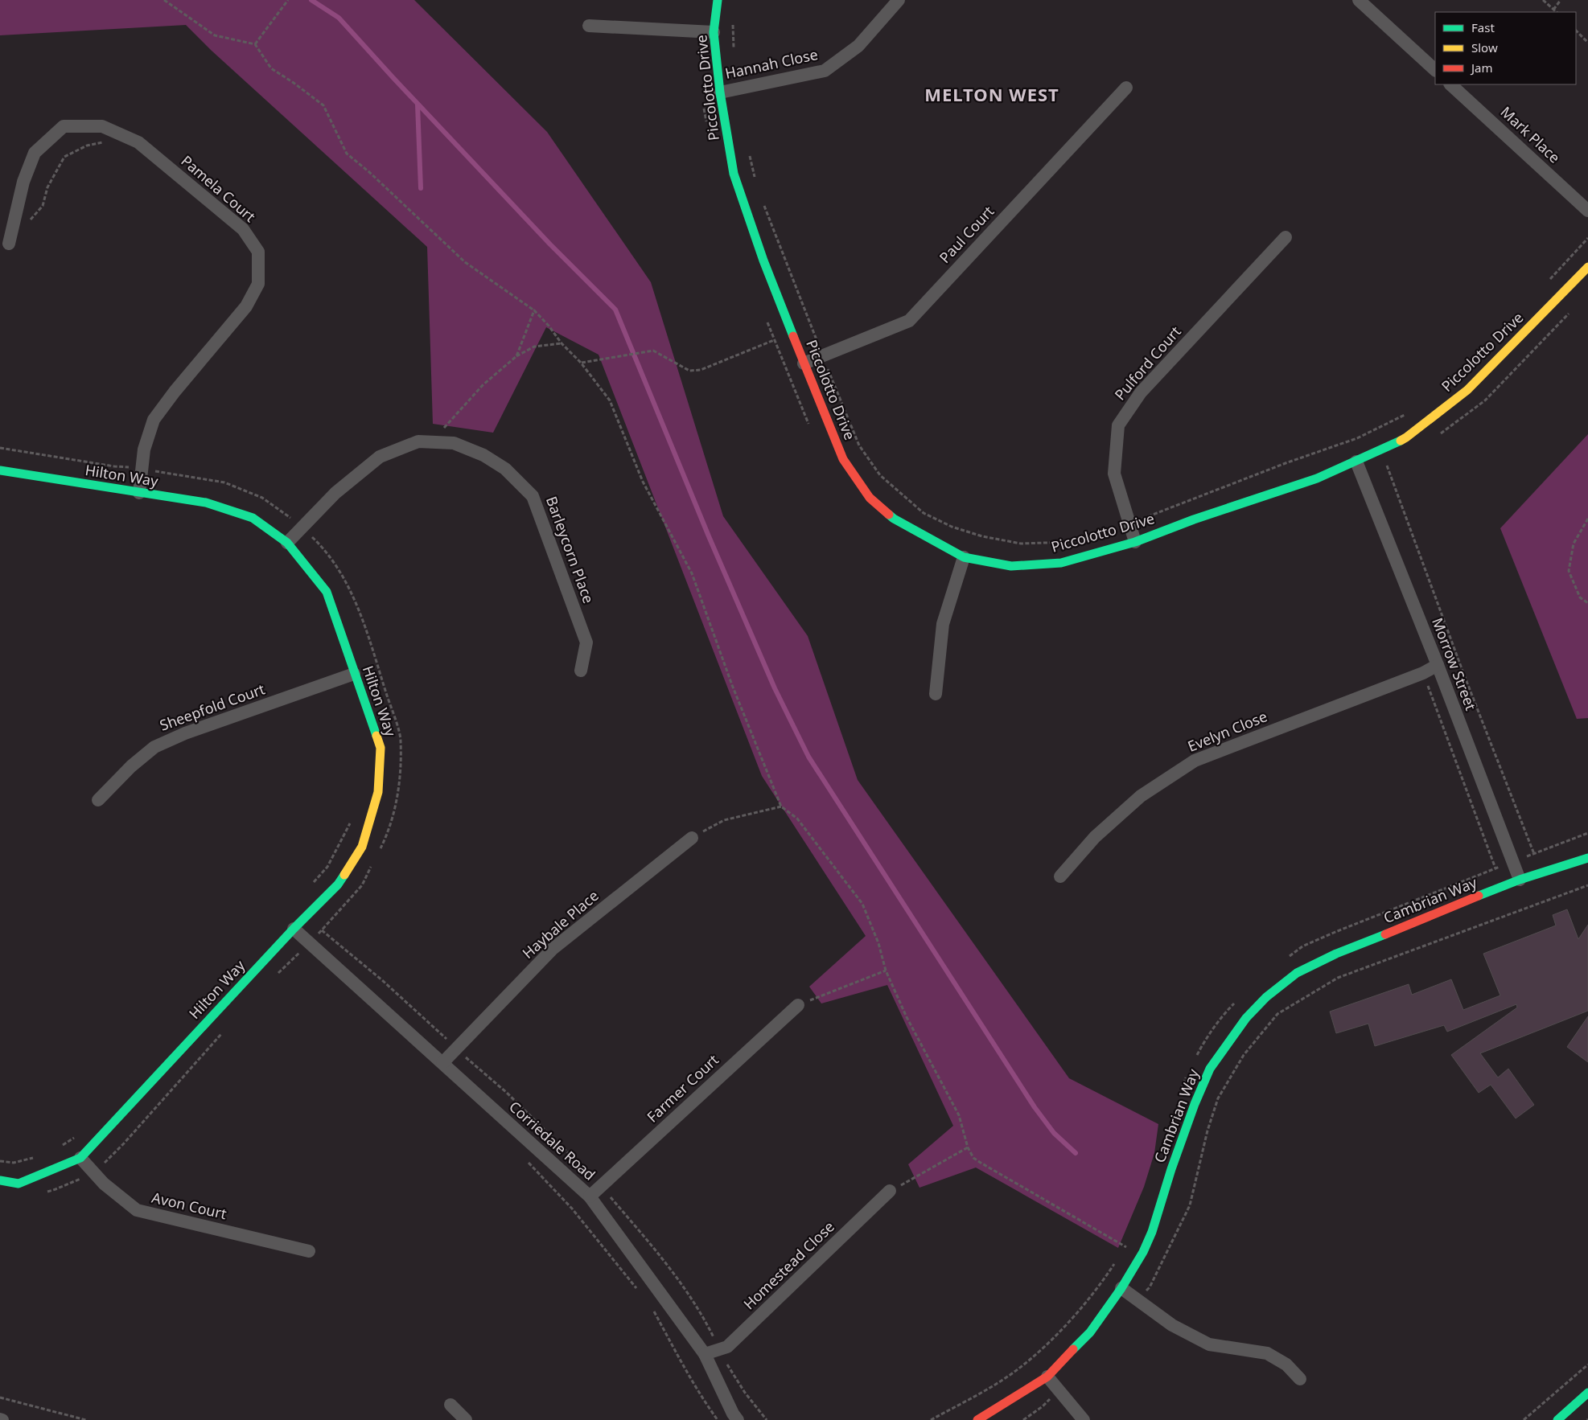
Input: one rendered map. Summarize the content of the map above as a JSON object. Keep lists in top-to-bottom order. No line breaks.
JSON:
{"streets":{"street":["Hannah Close","Piccolotto Drive","Mark Place","Pamela Court","Paul Court","Pulford Court","Hilton Way","Barleycorn Place","Morrow Street","Sheepfold Court","Evelyn Close","Cambrian Way","Haybale Place","Farmer Court","Corriedale Road","Avon Court","Homestead Close"]},"crossings":[["Hannah Close","Piccolotto Drive"],["Piccolotto Drive","Paul Court"],["Piccolotto Drive","Pulford Court"],["Piccolotto Drive","Morrow Street"],["Pamela Court","Hilton Way"],["Hilton Way","Barleycorn Place"],["Hilton Way","Sheepfold Court"],["Hilton Way","Corriedale Road"],["Hilton Way","Avon Court"],["Morrow Street","Evelyn Close"],["Morrow Street","Cambrian Way"],["Haybale Place","Corriedale Road"],["Farmer Court","Corriedale Road"],["Corriedale Road","Homestead Close"]],"districts":["MELTON WEST"],"legend":["Fast","Slow","Jam"]}
